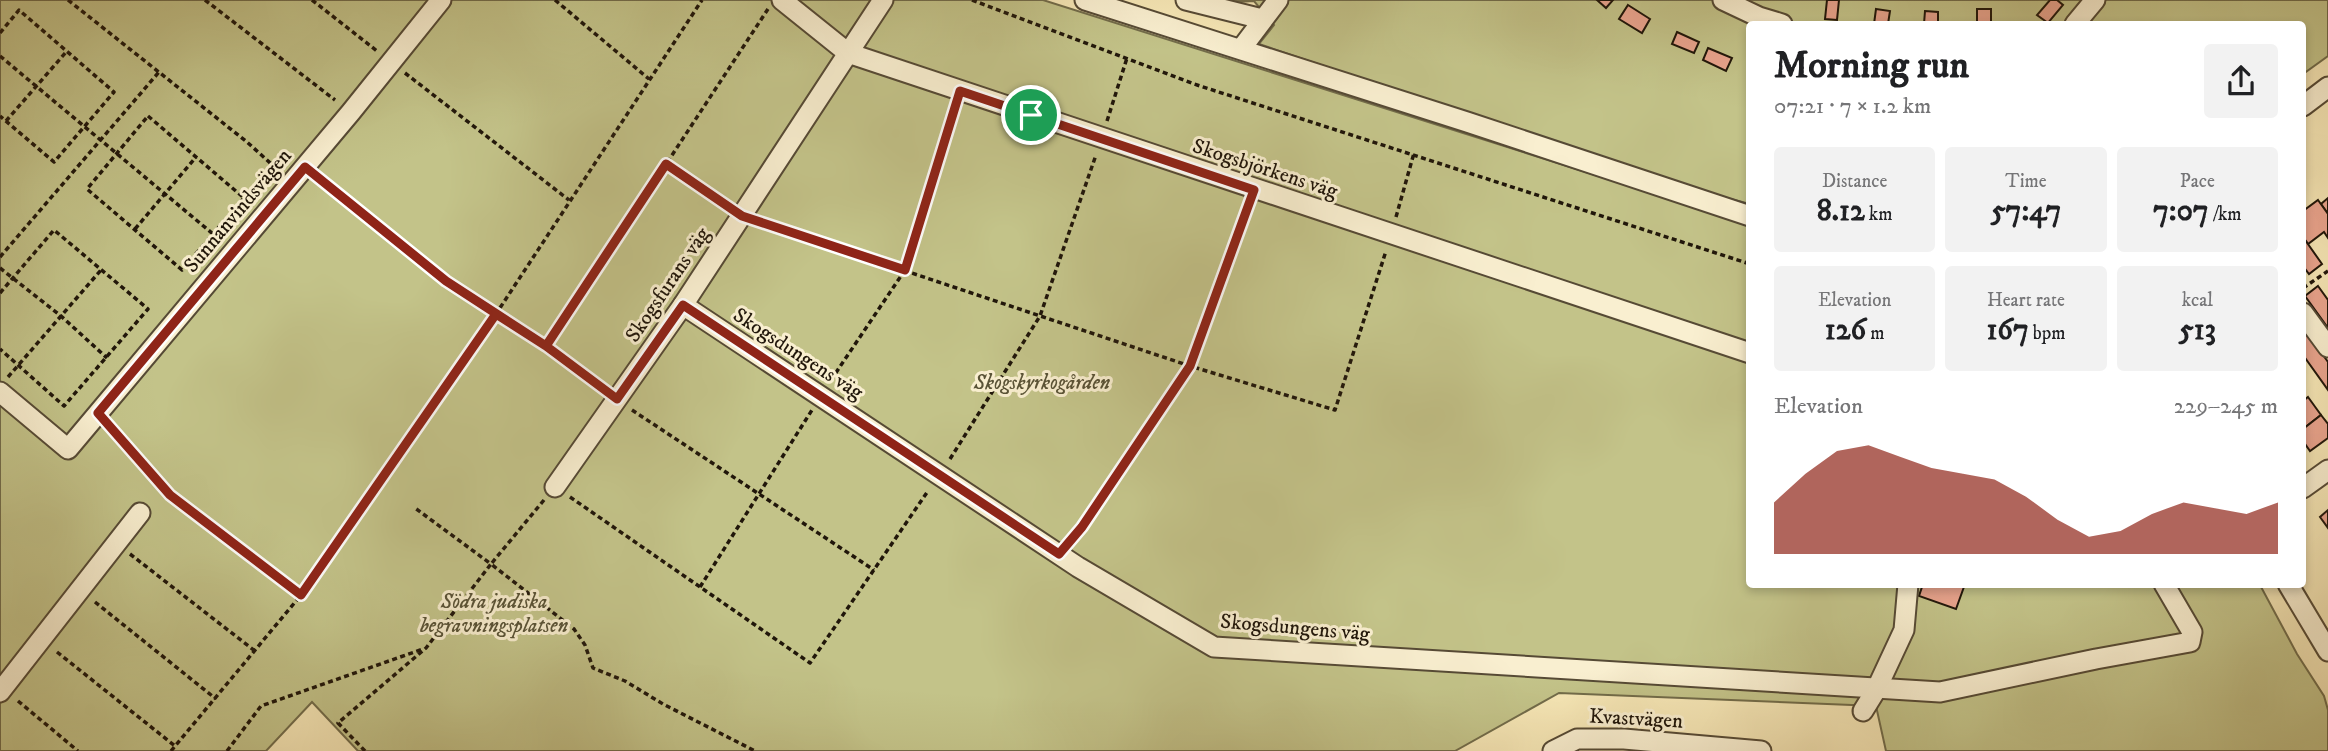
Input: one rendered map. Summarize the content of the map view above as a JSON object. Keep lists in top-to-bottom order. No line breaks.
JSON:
{"streets":{"street":["Skogsbjörkens väg","Sunnanvindsvägen","Skogsfurans väg","Skogsdungens väg","Kvastvägen"]},"crossings":[["Skogsbjörkens väg","Skogsfurans väg"],["Skogsfurans väg","Skogsdungens väg"]],"parks":["Skogskyrkogården","Södra judiska begravningsplatsen"],"page":{"heading":["Morning run","07:21 · 7 × 1.2 km"],"stats":[["Distance","8.12 km"],["Time","57:47"],["Pace","7:07 /km"],["Elevation","126 m"],["Heart rate","167 bpm"],["kcal","513"]],"chart":["Elevation","229–245 m"]}}
